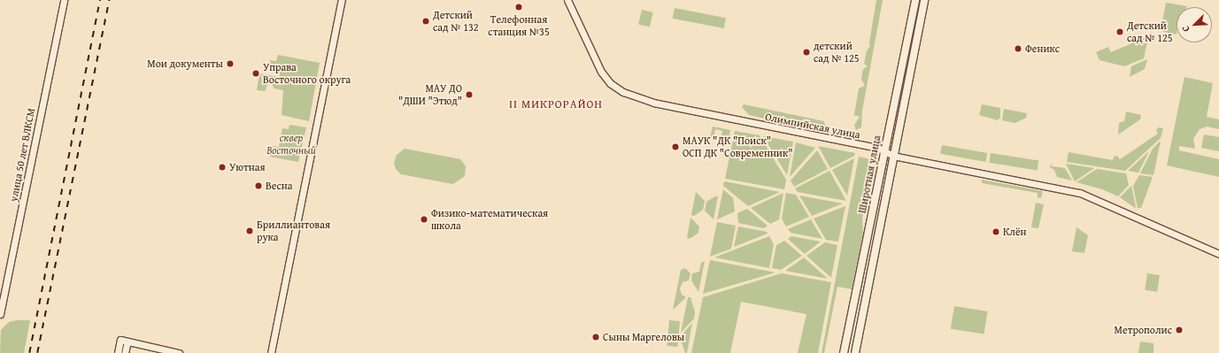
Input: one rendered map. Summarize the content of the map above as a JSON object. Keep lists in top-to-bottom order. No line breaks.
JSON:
{"streets":{"main road":["Широтная улица"],"street":["Олимпийская улица","улица 50 лет ВЛКСМ"]},"crossings":[["Олимпийская улица","Широтная улица"]],"districts":["II МИКРОРАЙОН"],"parks":["сквер Восточный"],"places":["Телефонная станция №35","Детский сад № 132","Детский сад № 125","Феникс","детский сад № 125","Мои документы","Управа Восточного округа","МАУ ДО \"ДШИ \"Этюд\"","МАУК \"ДК \"Поиск\" ОСП ДК \"Современник\"","Уютная","Весна","Физико-математическая школа","Бриллиантовая рука","Клён","Метрополис","Сыны Маргеловы"],"north":"bottom left"}
